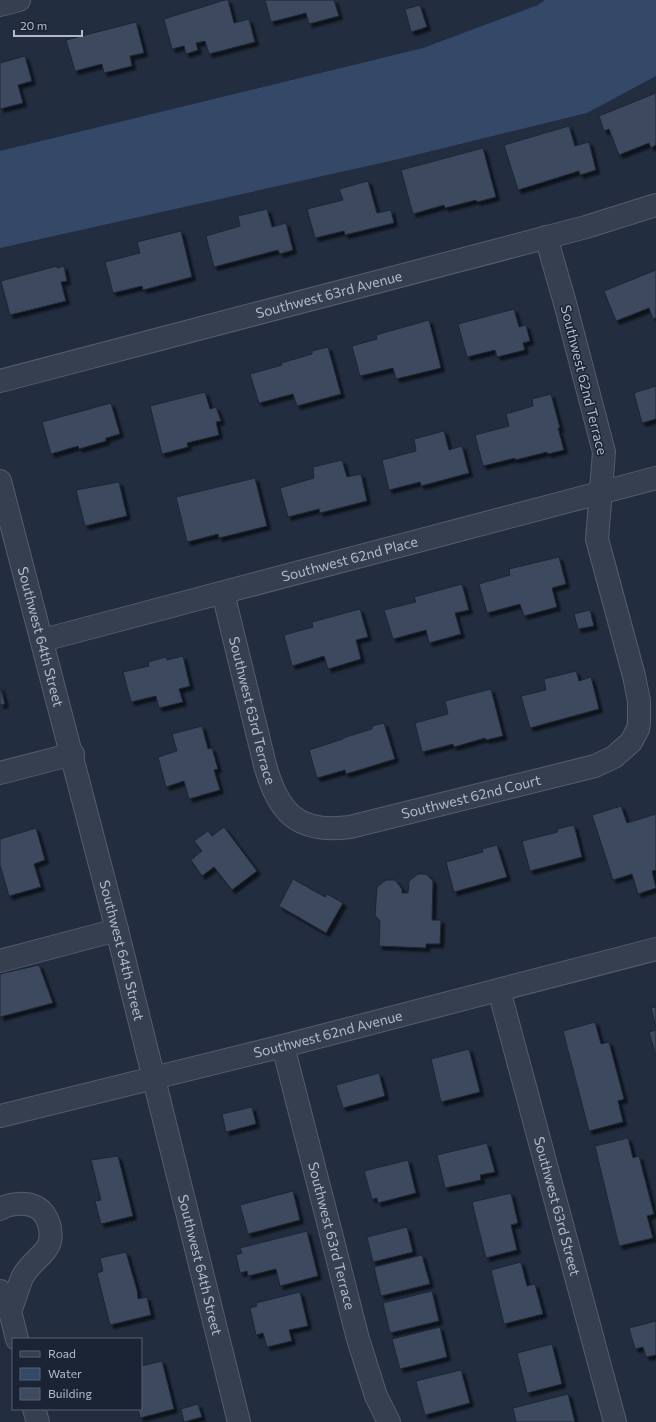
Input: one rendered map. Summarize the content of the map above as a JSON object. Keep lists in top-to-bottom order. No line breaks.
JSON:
{"streets":{"street":["Southwest 63rd Avenue","Southwest 62nd Terrace","Southwest 62nd Place","Southwest 64th Street","Southwest 63rd Terrace","Southwest 62nd Court","Southwest 62nd Avenue","Southwest 63rd Street"]},"crossings":[["Southwest 63rd Avenue","Southwest 62nd Terrace"],["Southwest 62nd Terrace","Southwest 62nd Place"],["Southwest 62nd Terrace","Southwest 62nd Court"],["Southwest 62nd Place","Southwest 64th Street"],["Southwest 62nd Place","Southwest 63rd Terrace"],["Southwest 64th Street","Southwest 62nd Avenue"],["Southwest 63rd Terrace","Southwest 62nd Court"],["Southwest 63rd Terrace","Southwest 62nd Avenue"],["Southwest 62nd Avenue","Southwest 63rd Street"]],"legend":["Road","Water","Building"],"scale_bar":"20 m"}
